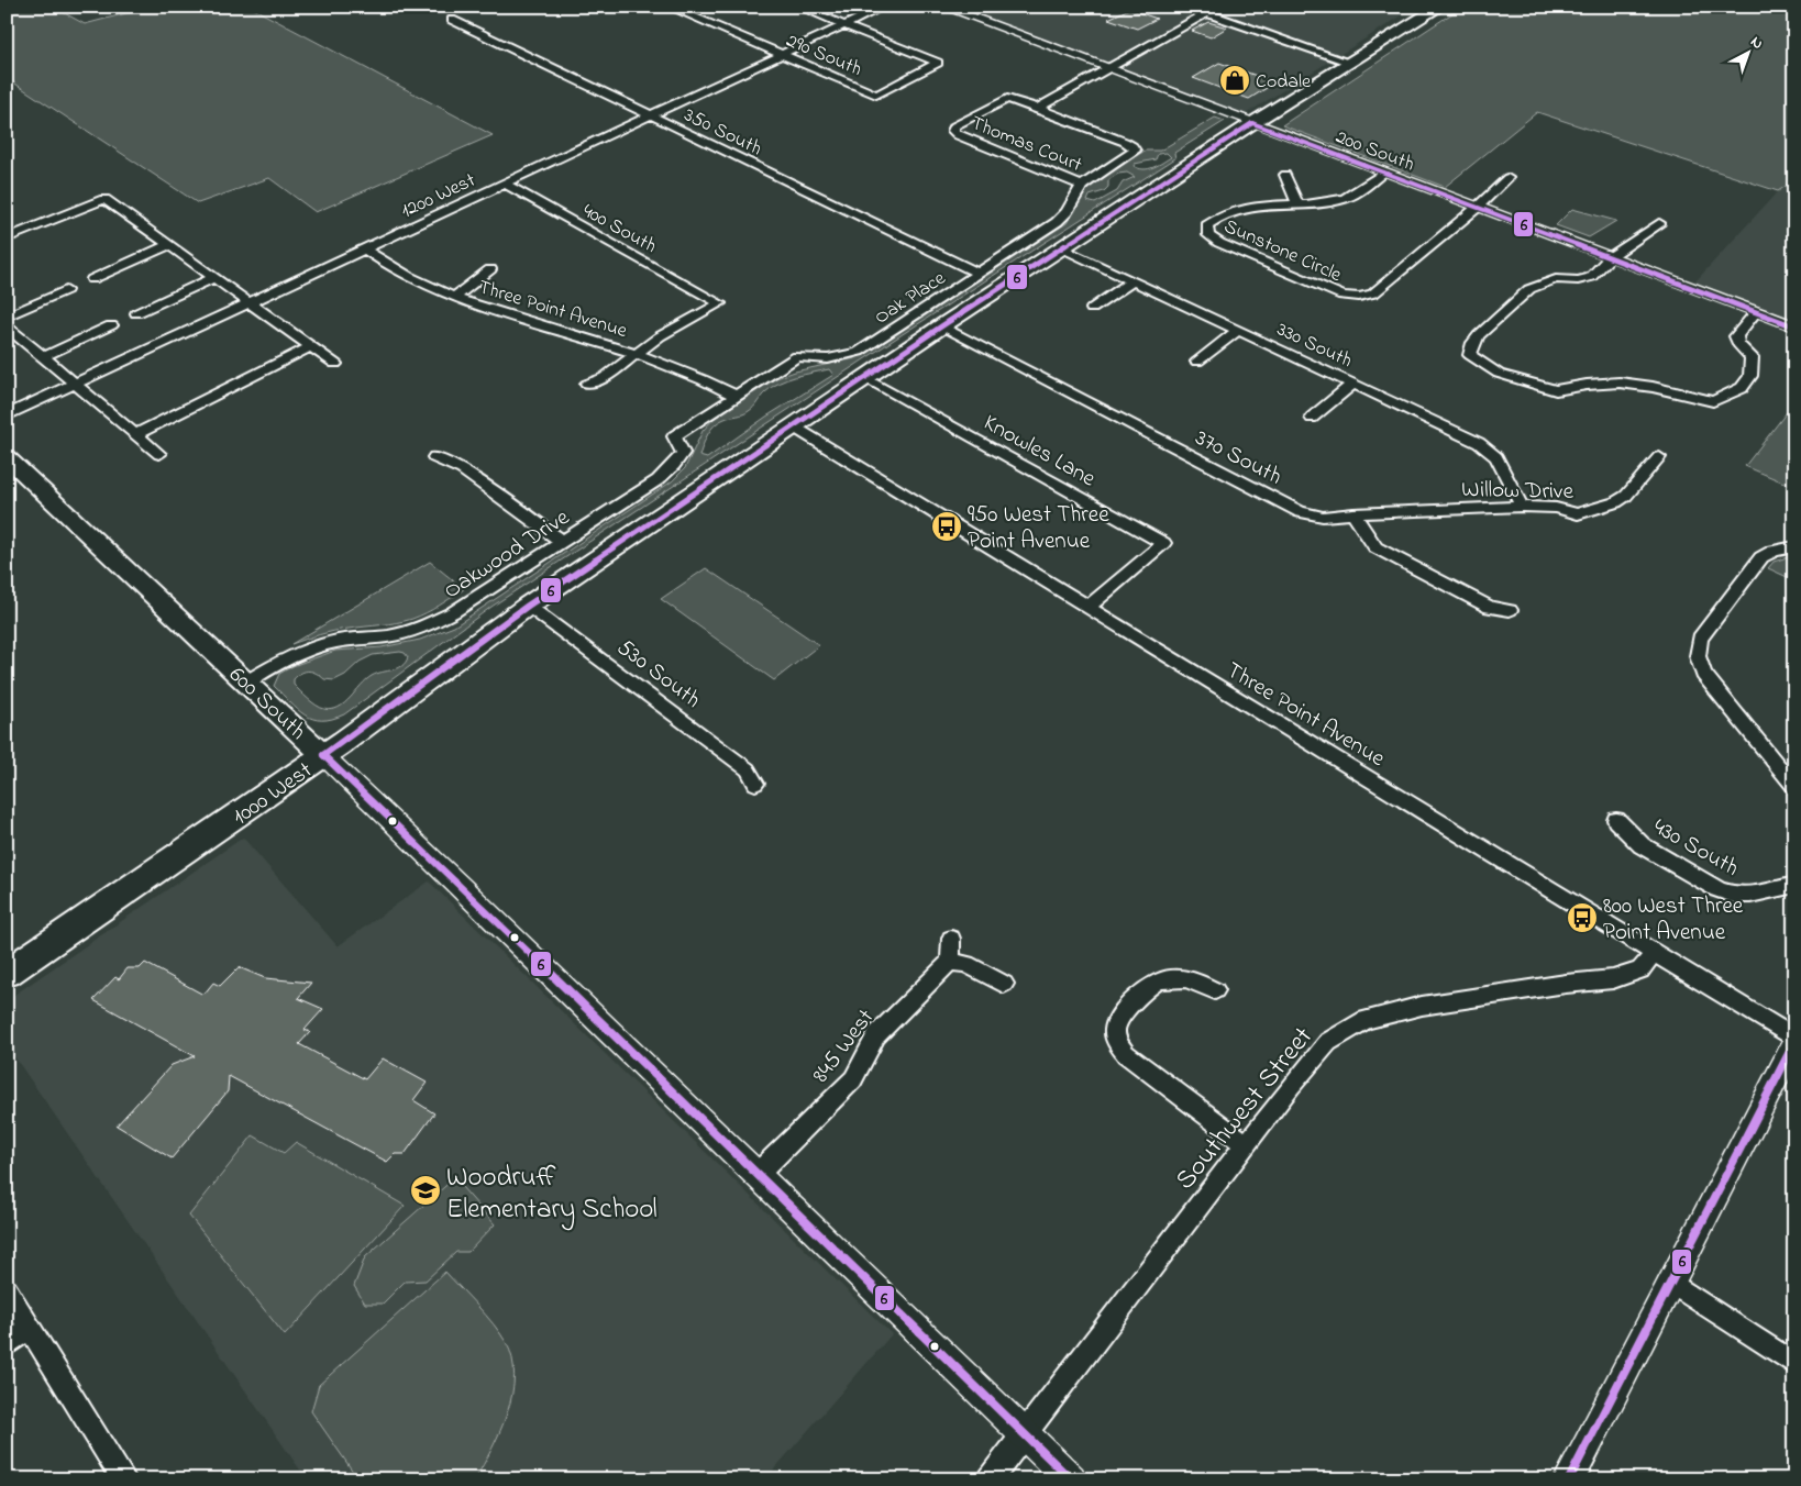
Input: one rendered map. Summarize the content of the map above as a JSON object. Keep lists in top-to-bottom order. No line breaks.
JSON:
{"streets":{"main road":["600 South","1000 West"],"street":["290 South","350 South","Thomas Court","200 South","1200 West","400 South","Sunstone Circle","Oak Place","Three Point Avenue","330 South","Knowles Lane","370 South","Willow Drive","Oakwood Drive","530 South","430 South","845 West","Southwest Street"]},"crossings":[["290 South","1200 West"],["350 South","1200 West"],["350 South","Oak Place"],["Thomas Court","200 South"],["Thomas Court","Oak Place"],["200 South","Sunstone Circle"],["200 South","1000 West"],["1200 West","400 South"],["1200 West","Three Point Avenue"],["400 South","Three Point Avenue"],["Oak Place","Three Point Avenue"],["Oak Place","Oakwood Drive"],["Three Point Avenue","Knowles Lane"],["Three Point Avenue","Oakwood Drive"],["Three Point Avenue","1000 West"],["Three Point Avenue","Southwest Street"],["330 South","Willow Drive"],["330 South","1000 West"],["Knowles Lane","1000 West"],["370 South","Willow Drive"],["370 South","1000 West"],["Oakwood Drive","600 South"],["530 South","1000 West"],["600 South","1000 West"],["600 South","845 West"],["600 South","Southwest Street"]],"places":{"shop":["Codale"],"bus stop":["950 West Three Point Avenue","800 West Three Point Avenue"],"school or university":["Woodruff Elementary School"]},"lines":["transit line 6"],"north":"top right"}
